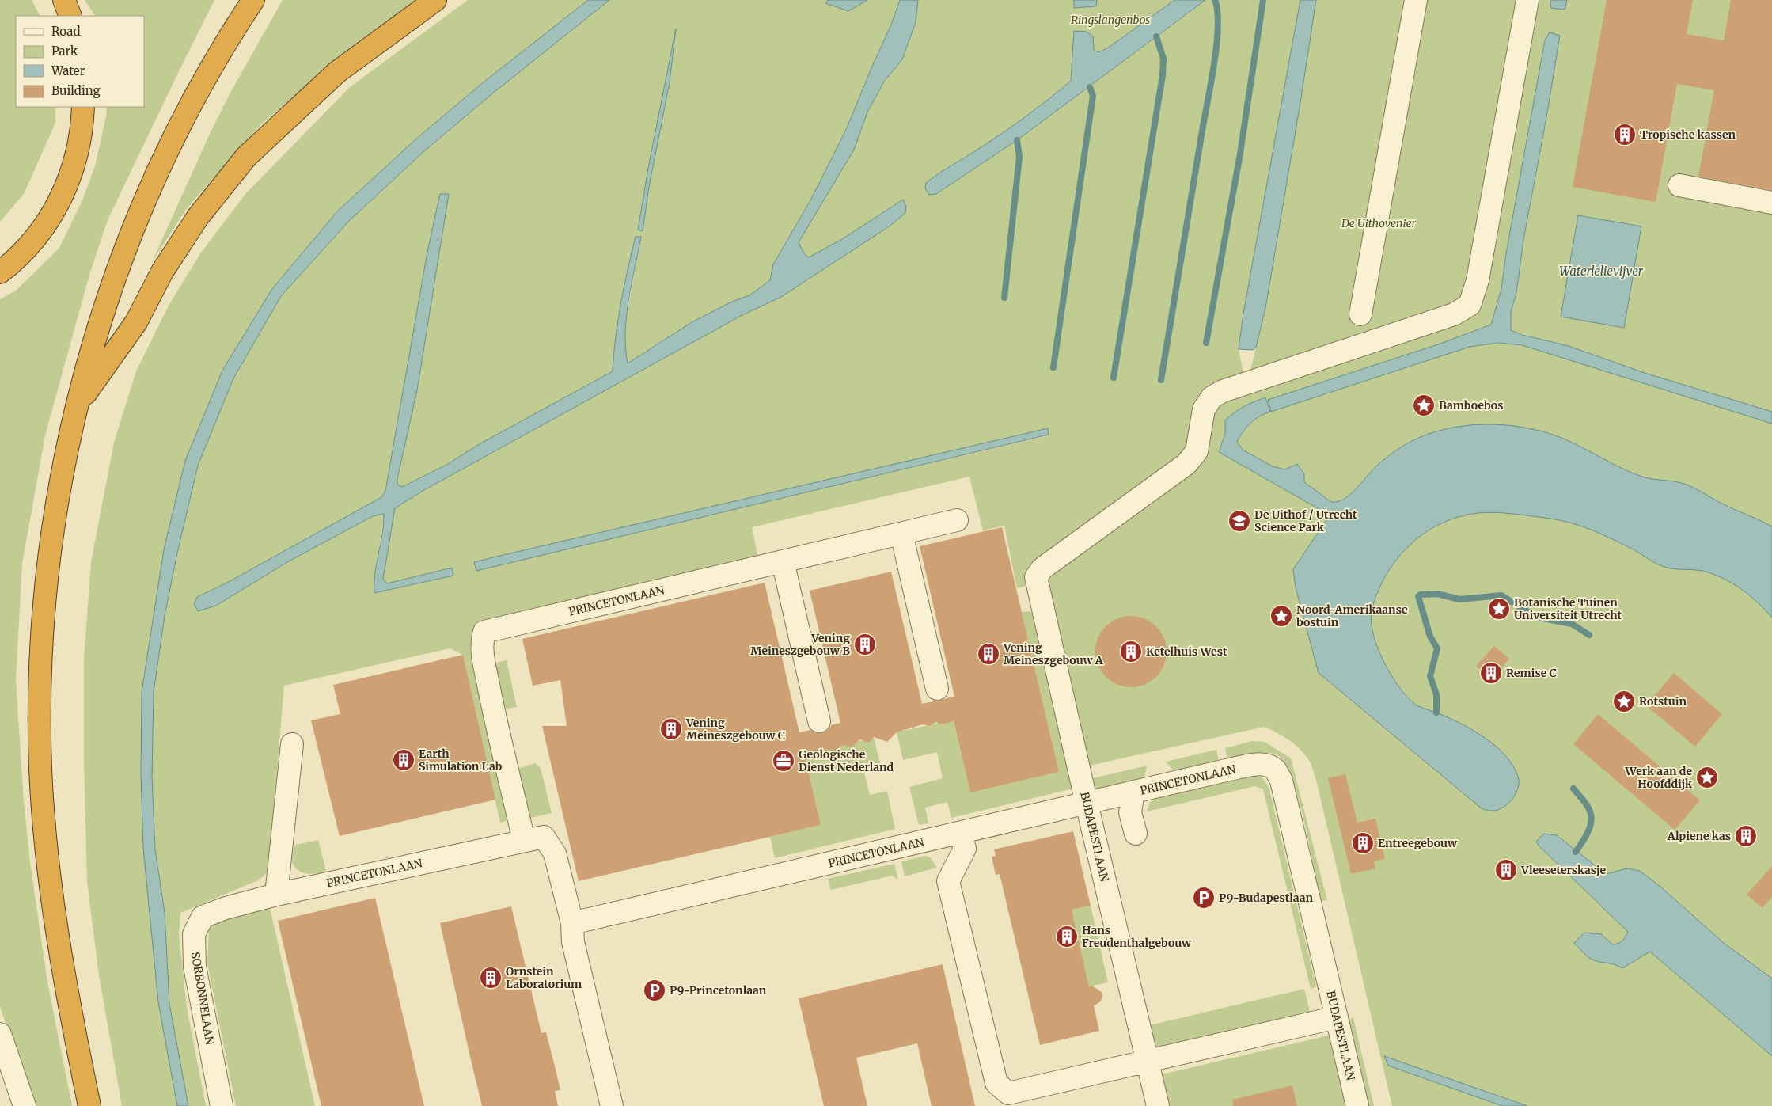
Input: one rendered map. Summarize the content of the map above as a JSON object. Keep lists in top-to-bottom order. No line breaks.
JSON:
{"streets":{"street":["PRINCETONLAAN","BUDAPESTLAAN","SORBONNELAAN"]},"crossings":[["PRINCETONLAAN","BUDAPESTLAAN"],["PRINCETONLAAN","SORBONNELAAN"]],"water":["Waterlelievijver"],"parks":["Ringslangenbos","De Uithovenier"],"places":{"building":["Tropische kassen","Vening Meineszgebouw B","Ketelhuis West","Vening Meineszgebouw A","Remise C","Vening Meineszgebouw C","Earth Simulation Lab","Alpiene kas","Entreegebouw","Vleeseterskasje","Hans Freudenthalgebouw","Ornstein Laboratorium"],"place":["Bamboebos","Botanische Tuinen Universiteit Utrecht","Noord-Amerikaanse bostuin","Rotstuin","Werk aan de Hoofddijk"],"school or university":["De Uithof / Utrecht Science Park"],"office":["Geologische Dienst Nederland"],"parking":["P9-Budapestlaan","P9-Princetonlaan"]},"legend":["Road","Park","Water","Building"]}
